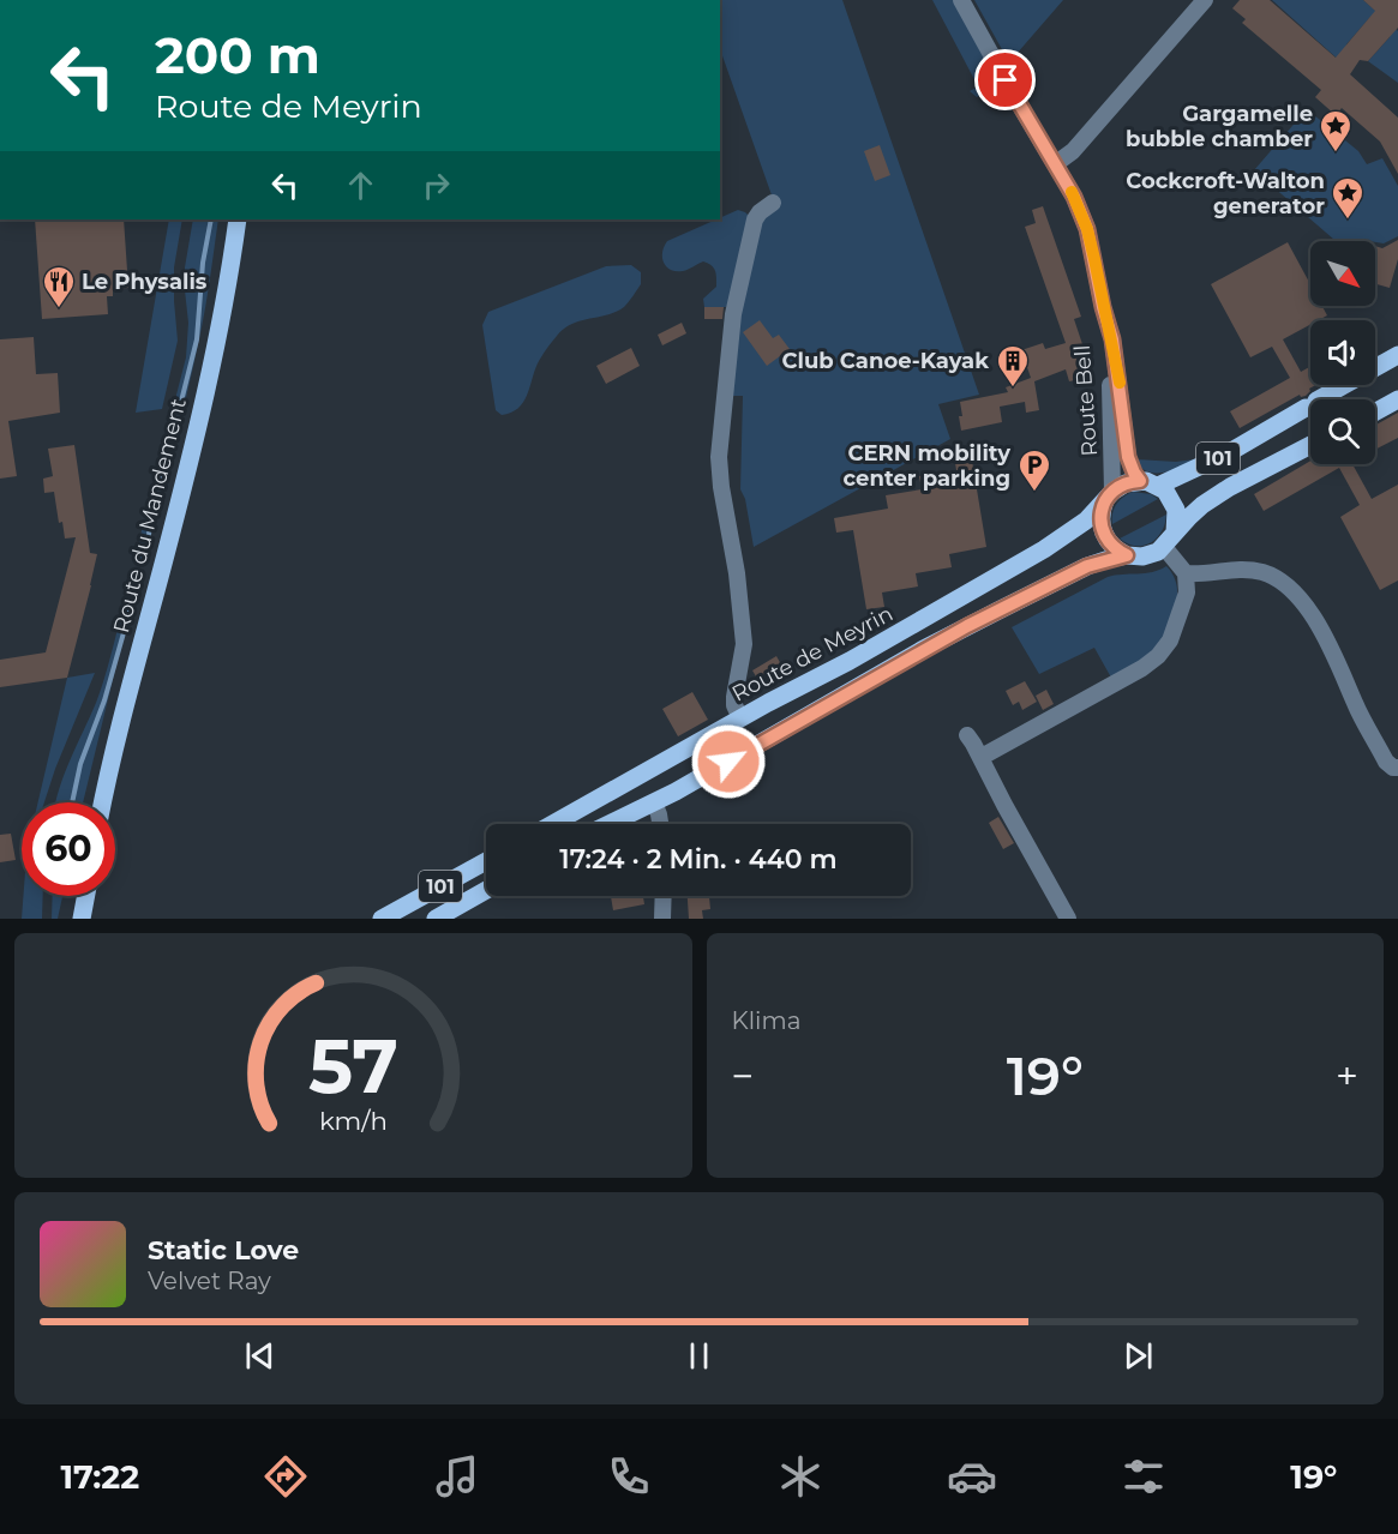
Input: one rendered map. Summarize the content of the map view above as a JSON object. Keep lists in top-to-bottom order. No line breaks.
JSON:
{"streets":{"main road":["101","Route du Mandement","Route de Meyrin"],"street":["Route Bell"]},"crossings":[["Route Bell","101"],["Route Bell","Route de Meyrin"],["101","Route de Meyrin"]],"places":{"place":["Gargamelle bubble chamber","Cockcroft-Walton generator"],"restaurant":["Le Physalis"],"building":["Club Canoe-Kayak"],"parking":["CERN mobility center parking"]},"north":"bottom right","page":{"turn":["200 m","Route de Meyrin"],"limit":"60","trip":"17:24 · 2 Min. · 440 m","tile":"Klima","heat":["−","19°","+"],"song":["Static Love","Velvet Ray"],"tabs":["17:22","19°"],"gauge":["57","km/h"]}}
